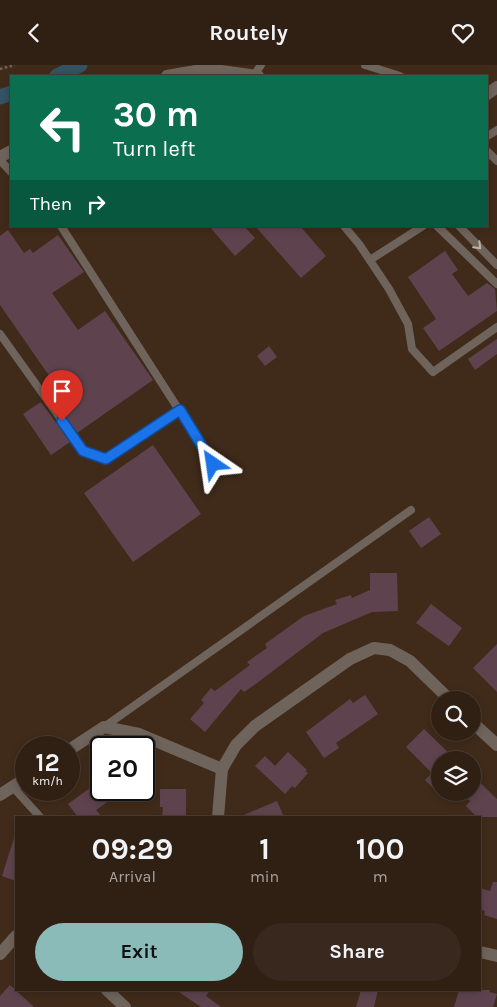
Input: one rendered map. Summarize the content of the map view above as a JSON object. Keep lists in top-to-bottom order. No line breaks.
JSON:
{"page":{"header":"Routely","turn":["30 m","Turn left"],"then":"Then","speed":"12 km/h","limit":"20","eta":["09:29","Arrival","1","min","100","m"],"buttons":["Exit","Share"]}}
